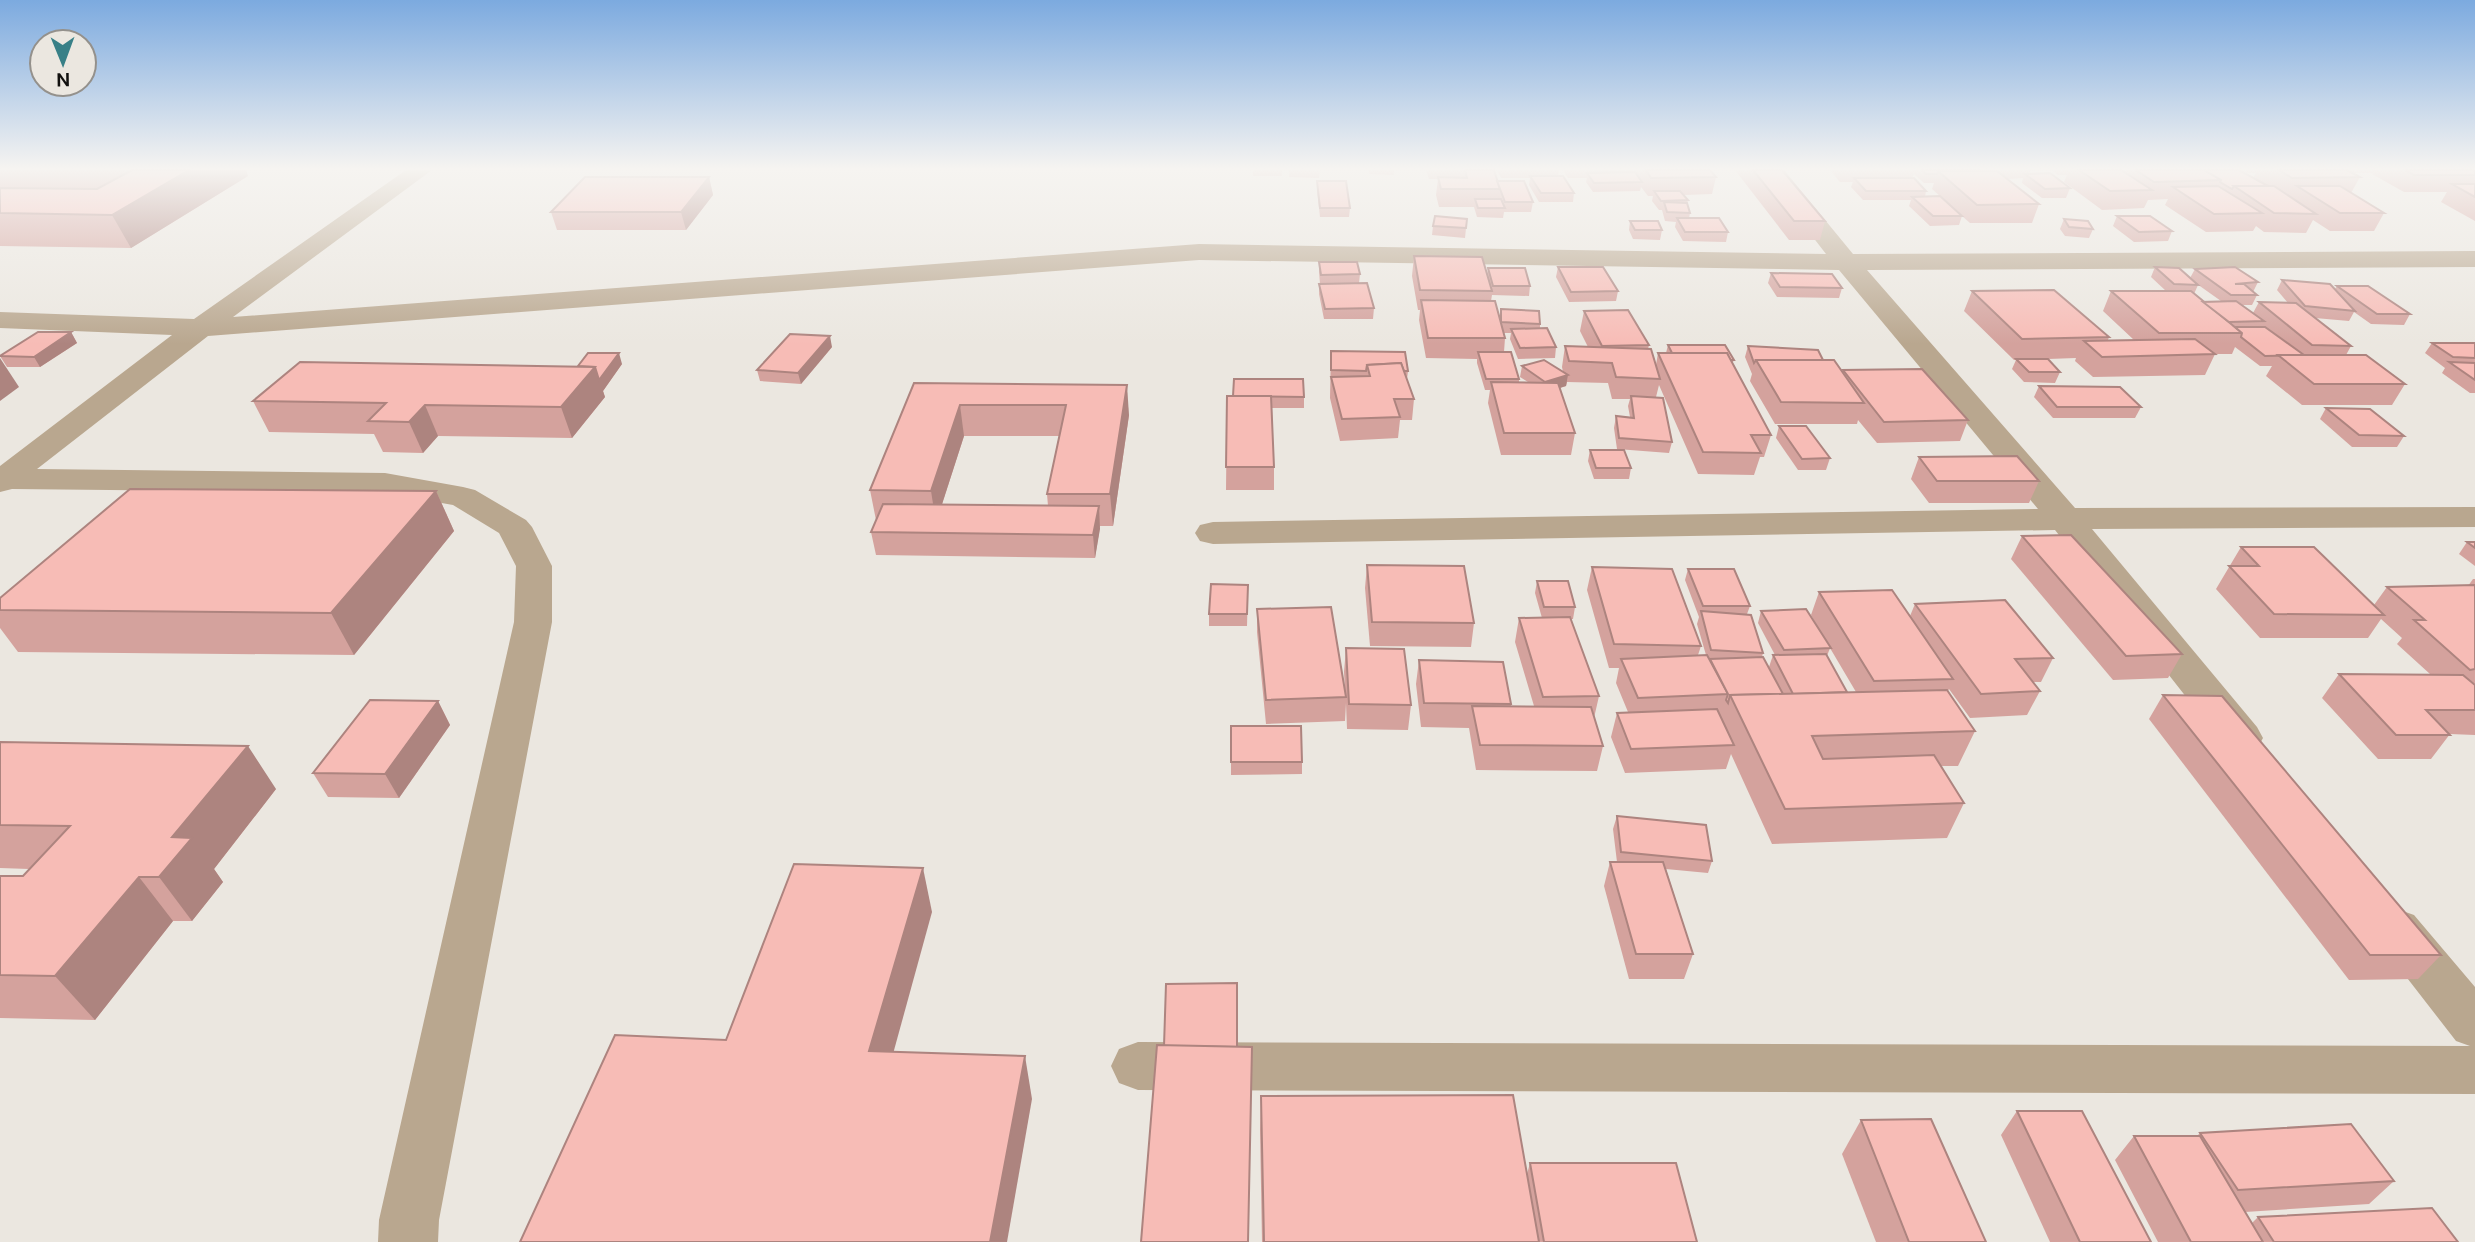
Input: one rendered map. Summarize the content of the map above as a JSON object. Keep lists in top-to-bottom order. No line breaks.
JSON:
{"north":"bottom"}
